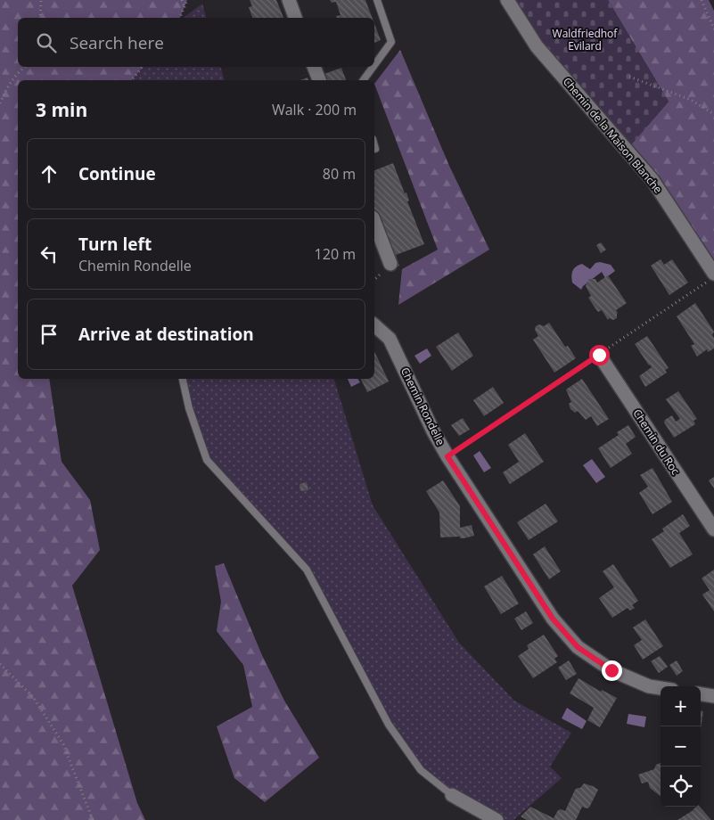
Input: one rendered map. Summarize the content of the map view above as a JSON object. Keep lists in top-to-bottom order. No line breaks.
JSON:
{"streets":{"street":["Chemin de la Maison Blanche","Chemin Rondelle","Chemin du Roc"]},"parks":["Waldfriedhof Evilard"],"page":{"search":"Search here","heading":["3 min","Walk · 200 m"],"list":[["Continue","80 m"],["Turn left","Chemin Rondelle","120 m"],"Arrive at destination"],"map_buttons":["+","−"]}}
